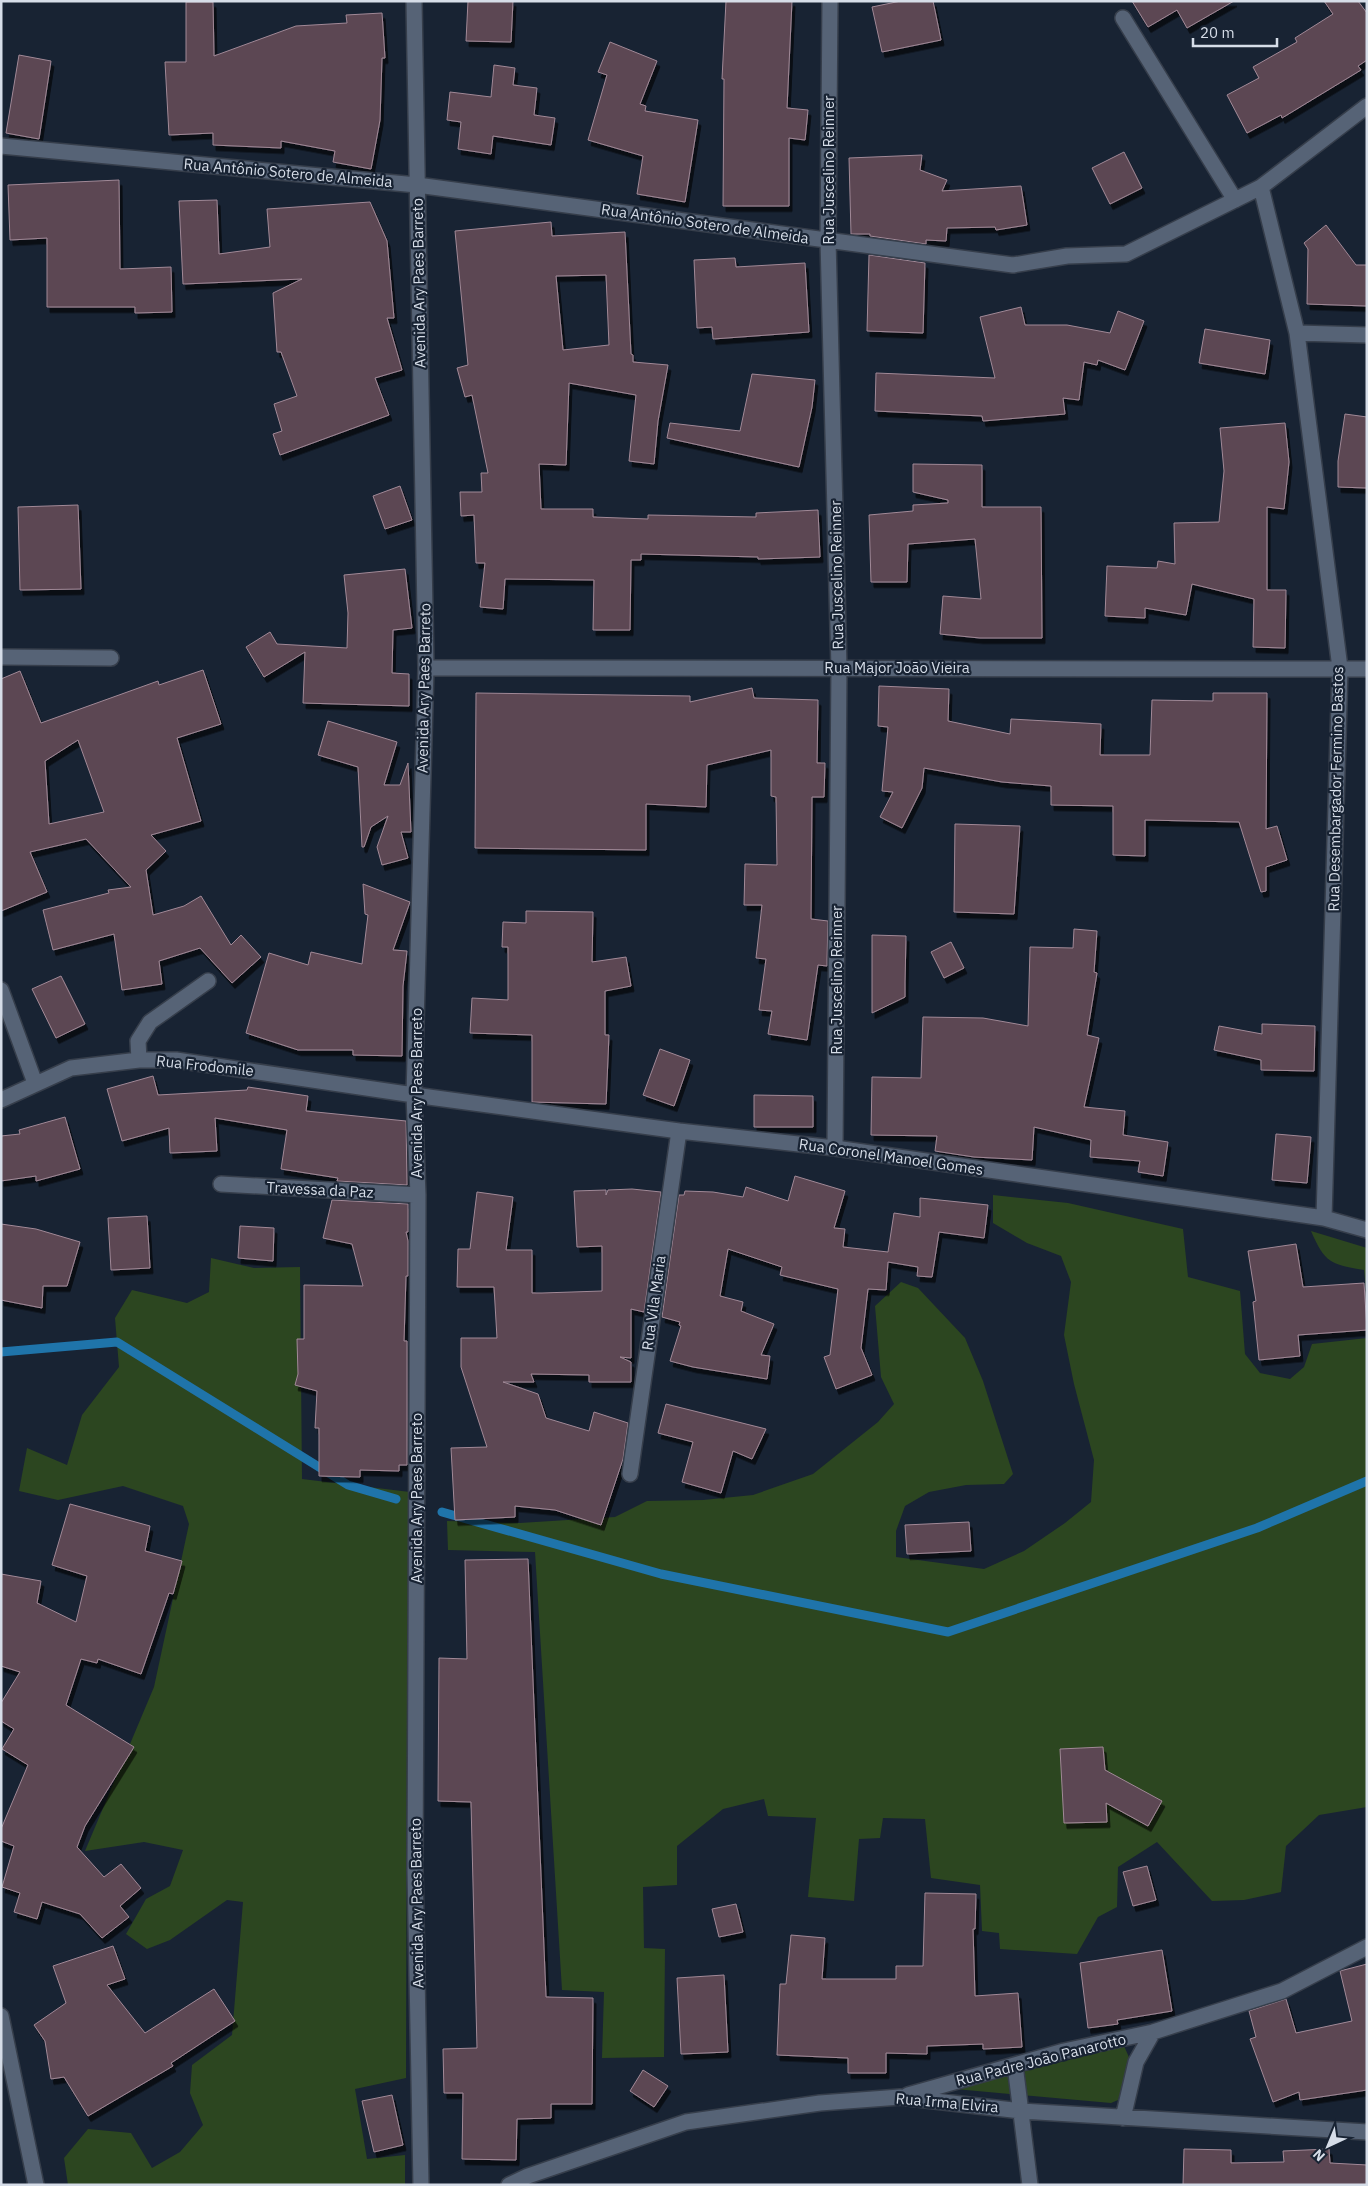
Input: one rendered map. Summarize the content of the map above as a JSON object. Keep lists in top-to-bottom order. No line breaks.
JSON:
{"streets":{"street":["Rua Juscelino Reinner","Rua Antônio Sotero de Almeida","Avenida Ary Paes Barreto","Rua Major João Vieira","Rua Desembargador Fermino Bastos","Rua Frodomile","Rua Coronel Manoel Gomes","Travessa da Paz","Rua Vila Maria","Rua Padre João Panarotto","Rua Irma Elvira"]},"crossings":[["Rua Juscelino Reinner","Rua Antônio Sotero de Almeida"],["Rua Juscelino Reinner","Rua Major João Vieira"],["Rua Juscelino Reinner","Rua Coronel Manoel Gomes"],["Rua Antônio Sotero de Almeida","Avenida Ary Paes Barreto"],["Rua Antônio Sotero de Almeida","Rua Desembargador Fermino Bastos"],["Avenida Ary Paes Barreto","Rua Major João Vieira"],["Avenida Ary Paes Barreto","Rua Frodomile"],["Avenida Ary Paes Barreto","Rua Coronel Manoel Gomes"],["Avenida Ary Paes Barreto","Travessa da Paz"],["Rua Major João Vieira","Rua Desembargador Fermino Bastos"],["Rua Desembargador Fermino Bastos","Rua Coronel Manoel Gomes"],["Rua Frodomile","Rua Coronel Manoel Gomes"],["Rua Coronel Manoel Gomes","Rua Vila Maria"],["Rua Padre João Panarotto","Rua Irma Elvira"]],"scale_bar":"20 m","north":"bottom left"}
